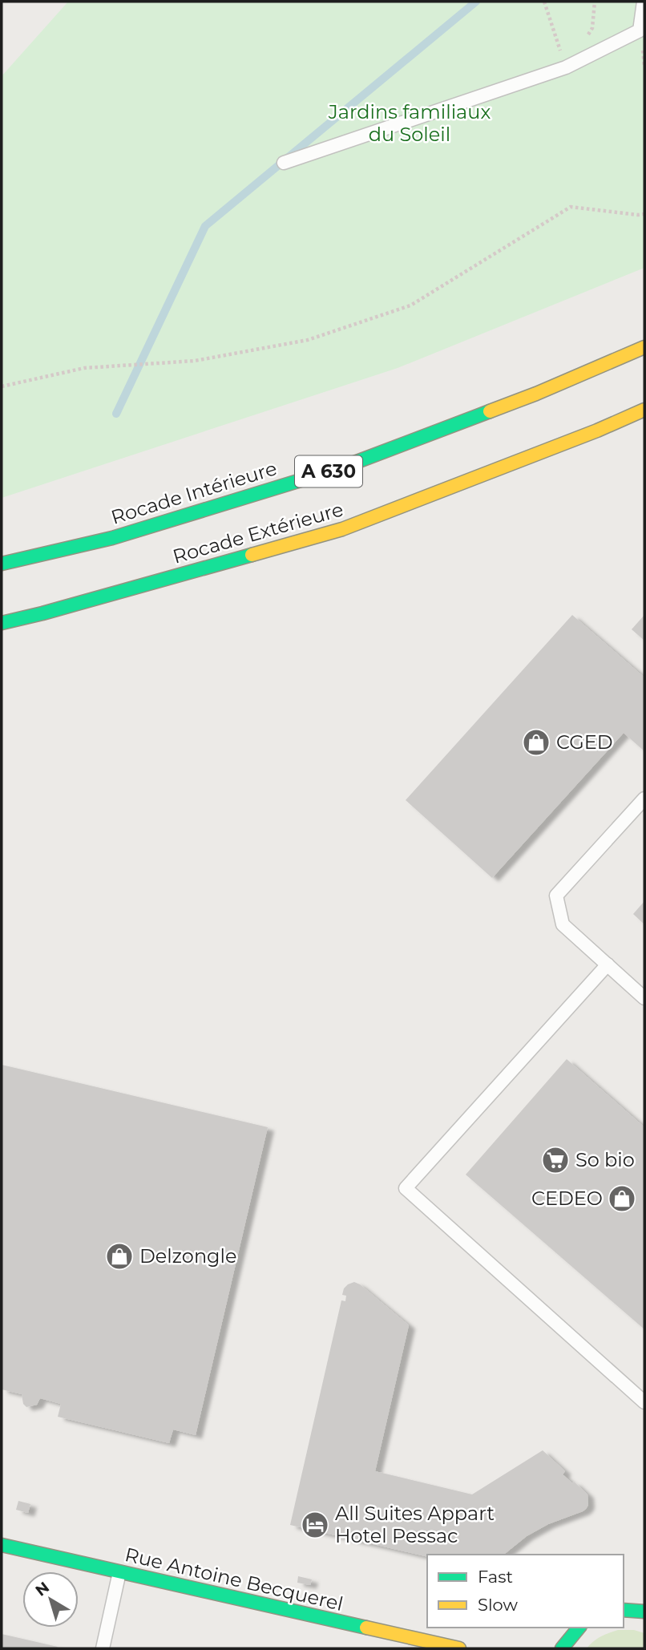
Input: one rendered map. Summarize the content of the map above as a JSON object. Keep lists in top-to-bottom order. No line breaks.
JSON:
{"streets":{"main road":["A 630","Rocade Intérieure","Rocade Extérieure","Rue Antoine Becquerel"]},"parks":["Jardins familiaux du Soleil"],"places":{"shop":["CGED","CEDEO","Delzongle"],"supermarket":["So bio"],"hotel":["All Suites Appart Hotel Pessac"]},"legend":["Fast","Slow"],"north":"top left"}
